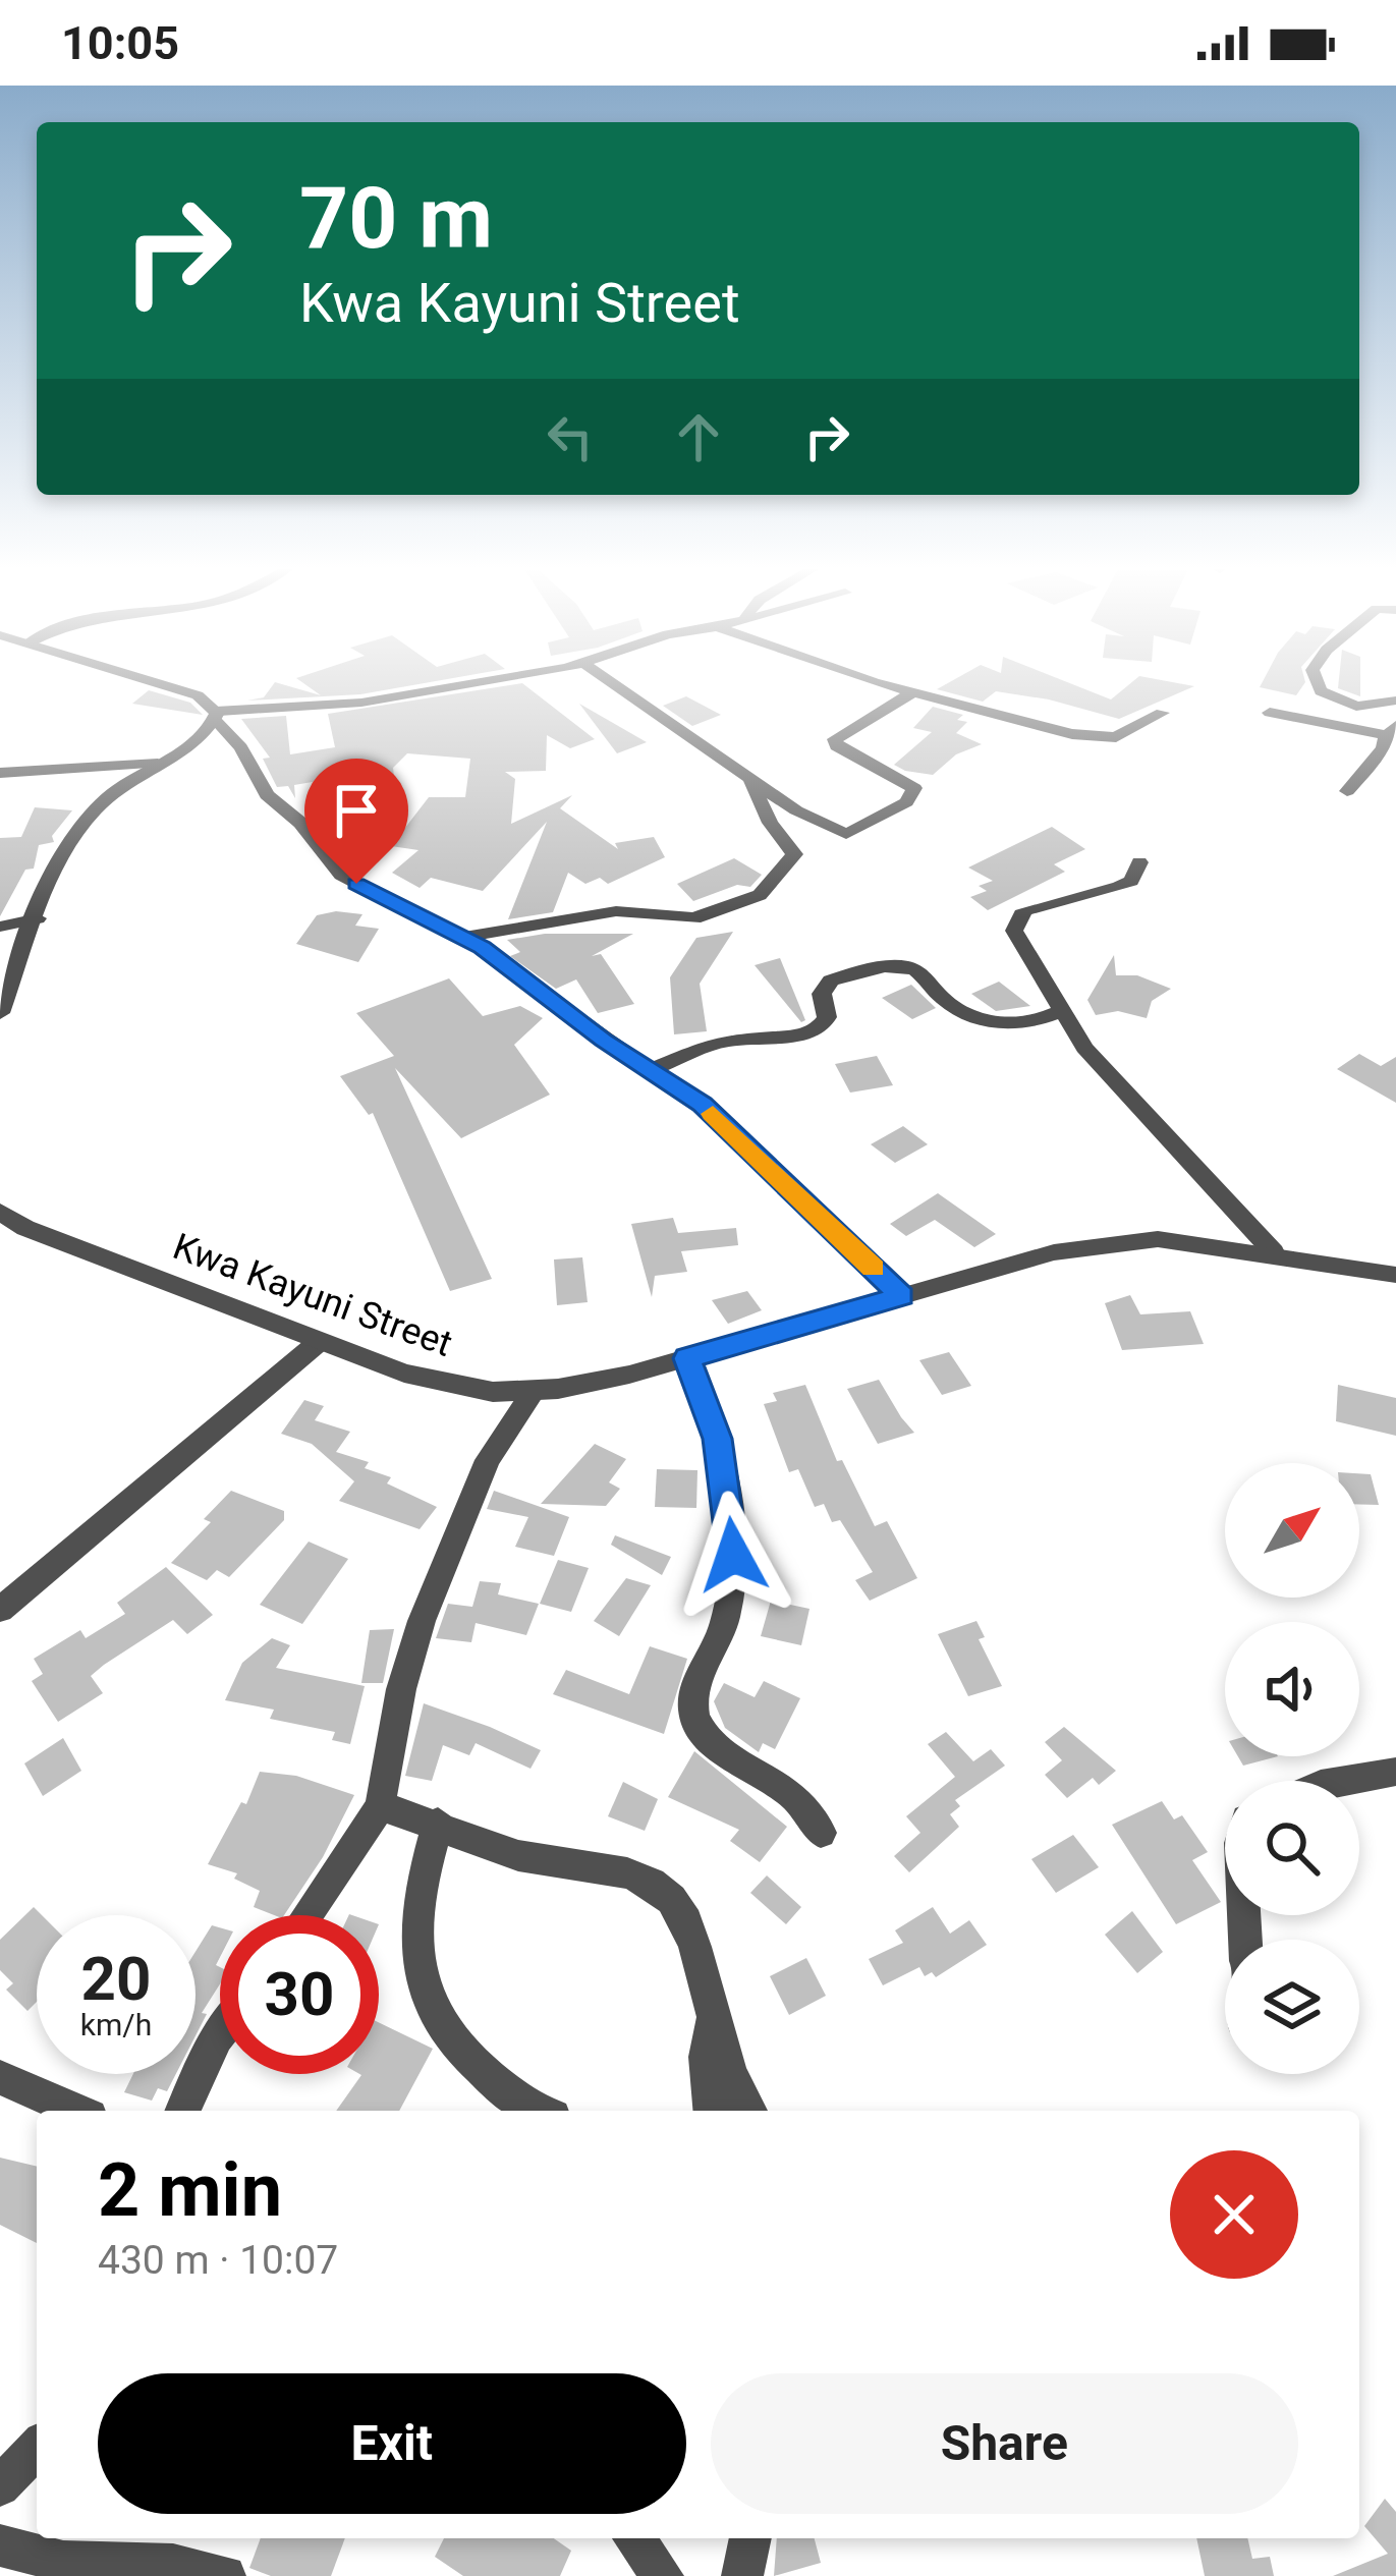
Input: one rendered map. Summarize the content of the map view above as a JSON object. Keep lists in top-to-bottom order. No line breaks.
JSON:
{"streets":{"street":["Kwa Kayuni Street"]},"north":"top right","page":{"status":"10:05","turn":["70 m","Kwa Kayuni Street"],"speed":"20 km/h","limit":"30","heading":["2 min","430 m · 10:07"],"buttons":["Exit","Share"]}}
